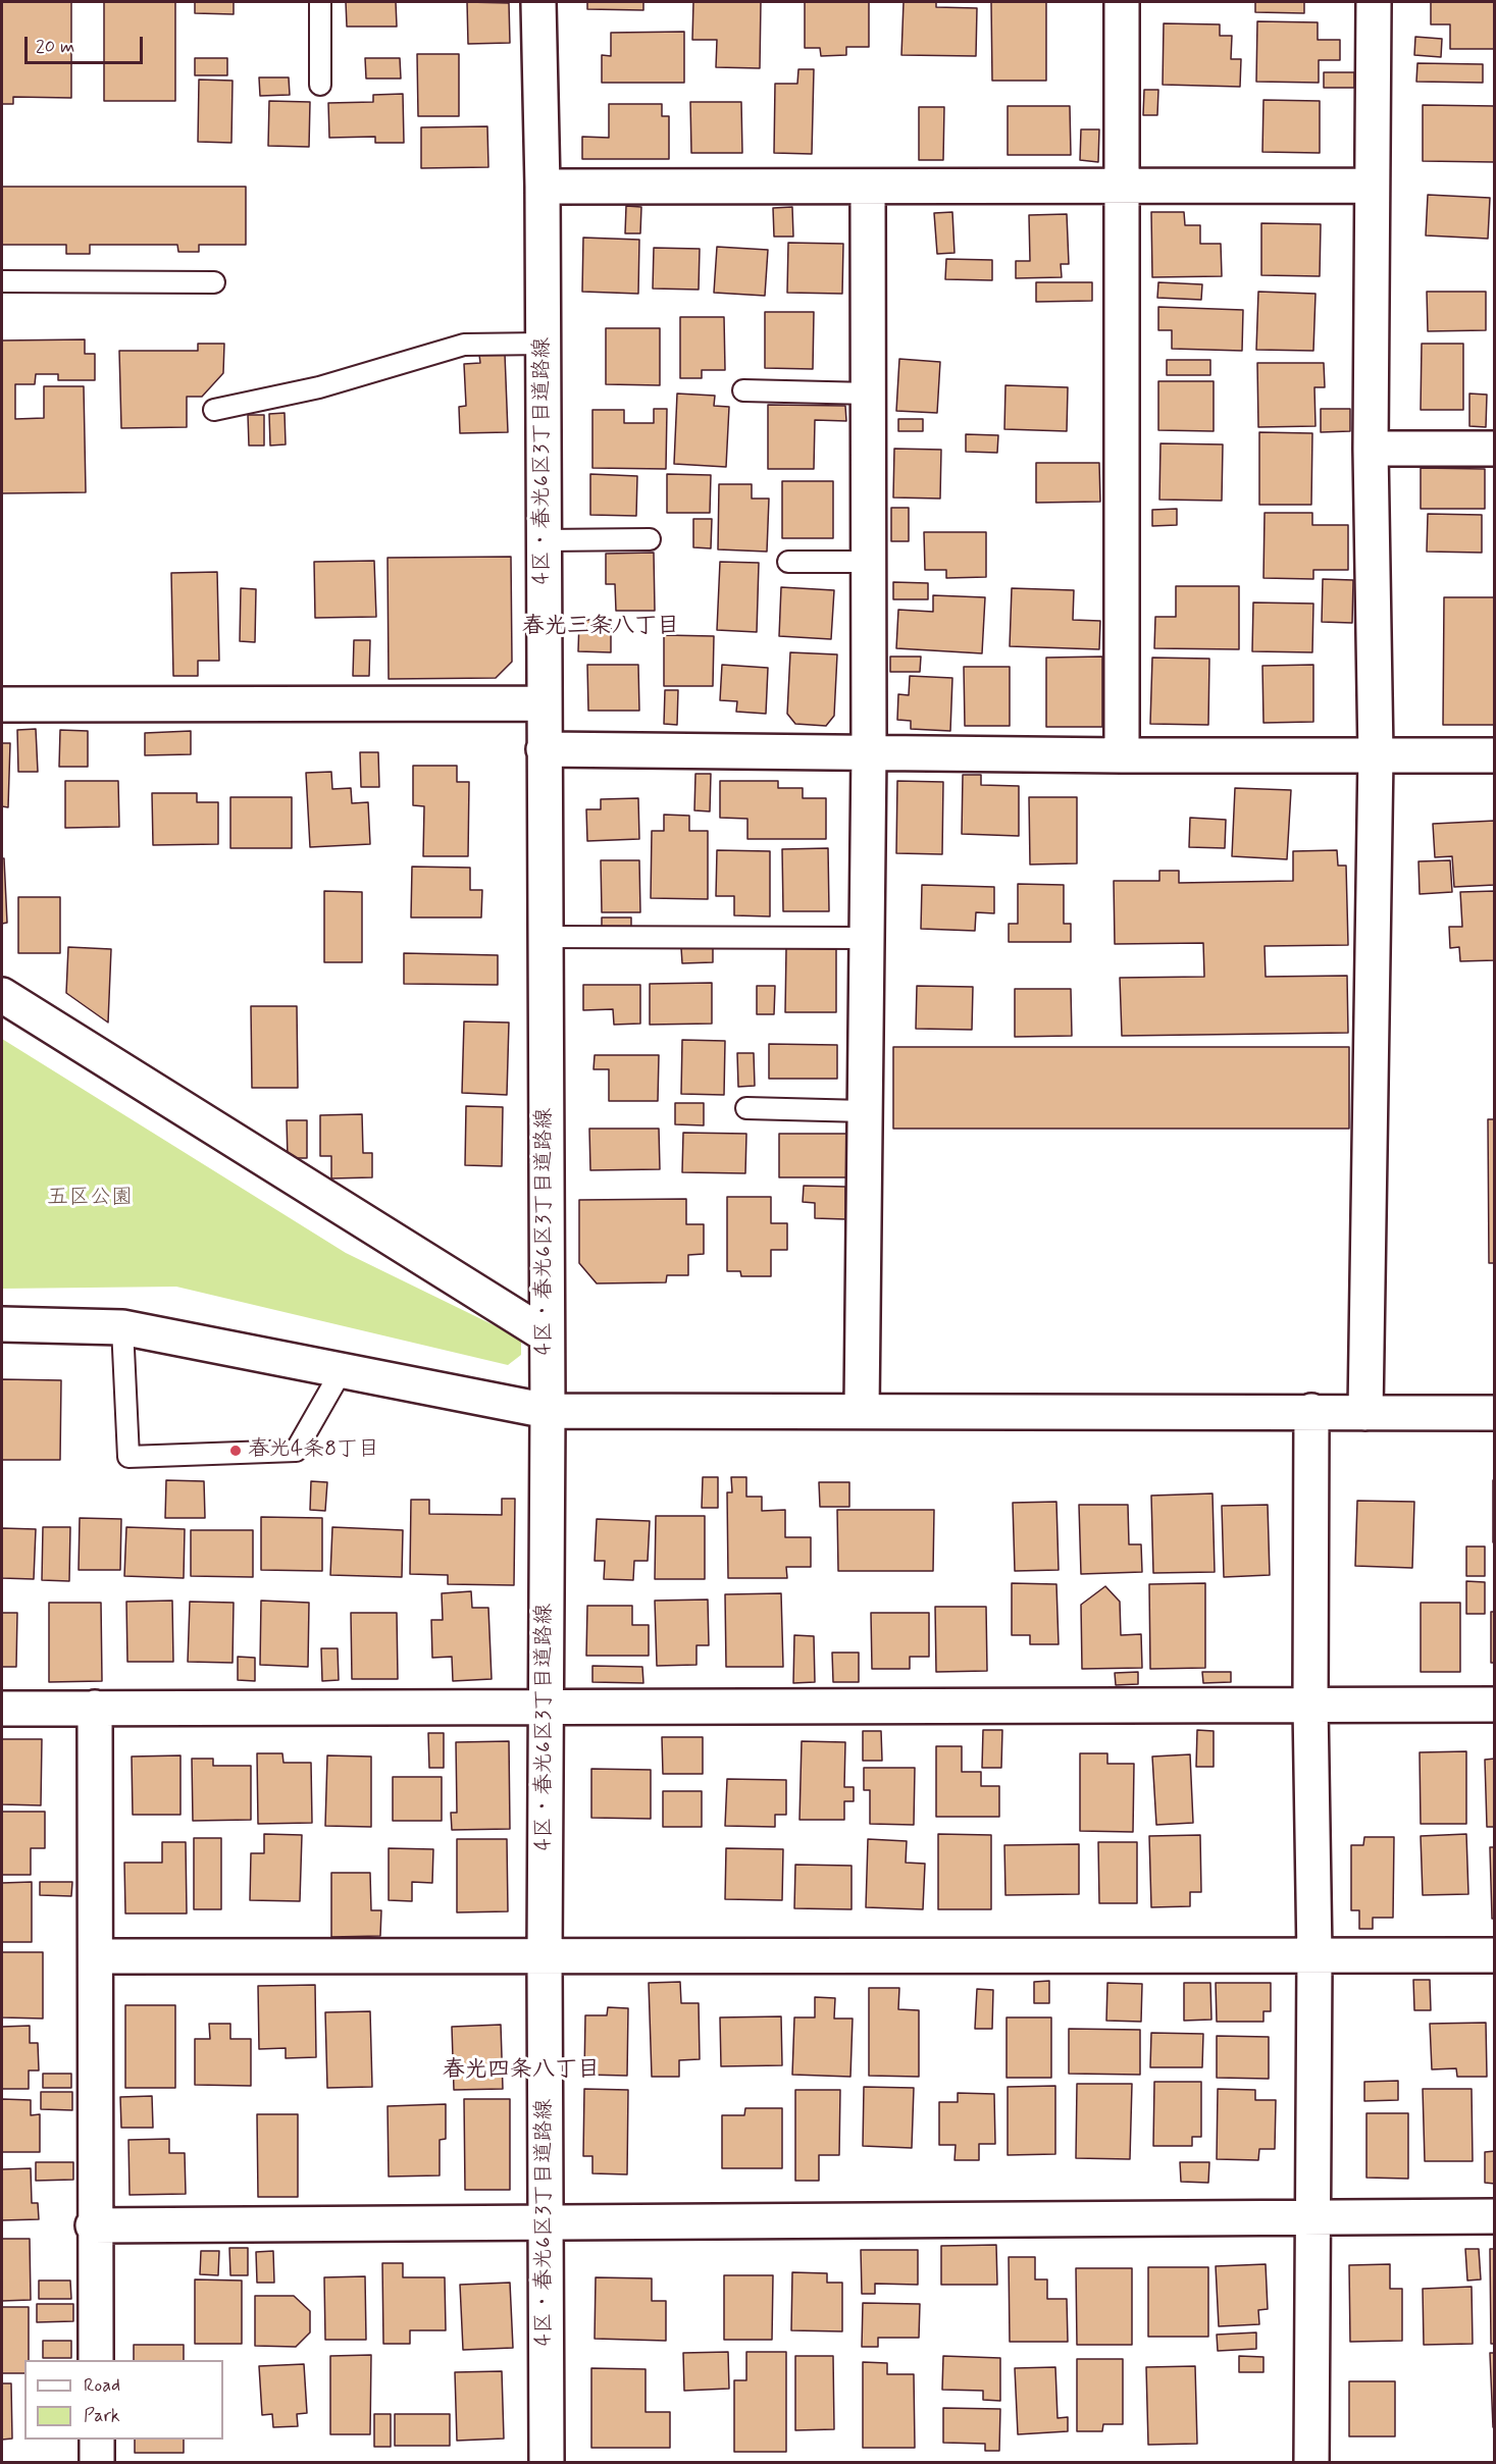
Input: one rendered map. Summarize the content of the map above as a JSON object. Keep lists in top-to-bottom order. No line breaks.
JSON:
{"streets":{"street":["4区・春光6区3丁目道路線"]},"districts":["春光三条八丁目","春光四条八丁目"],"parks":["五区公園"],"places":["春光4条8丁目"],"legend":["Road","Park"],"scale_bar":"20 m"}
